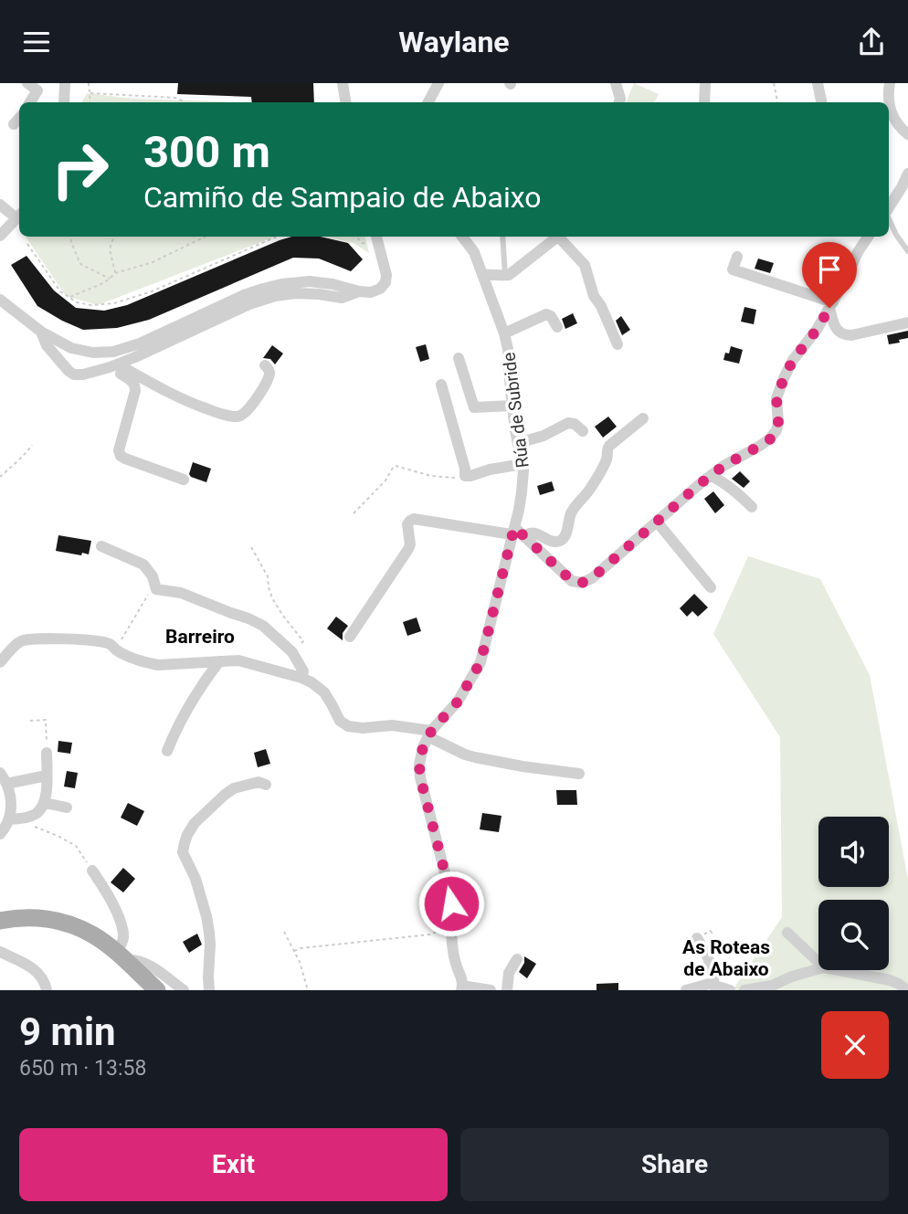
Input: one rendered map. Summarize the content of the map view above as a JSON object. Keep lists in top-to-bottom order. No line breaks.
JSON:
{"streets":{"street":["Rúa de Subride"]},"districts":["Barreiro","As Roteas de Abaixo"],"page":{"header":"Waylane","turn":["300 m","Camiño de Sampaio de Abaixo"],"heading":["9 min","650 m · 13:58"],"buttons":["Exit","Share"]}}
